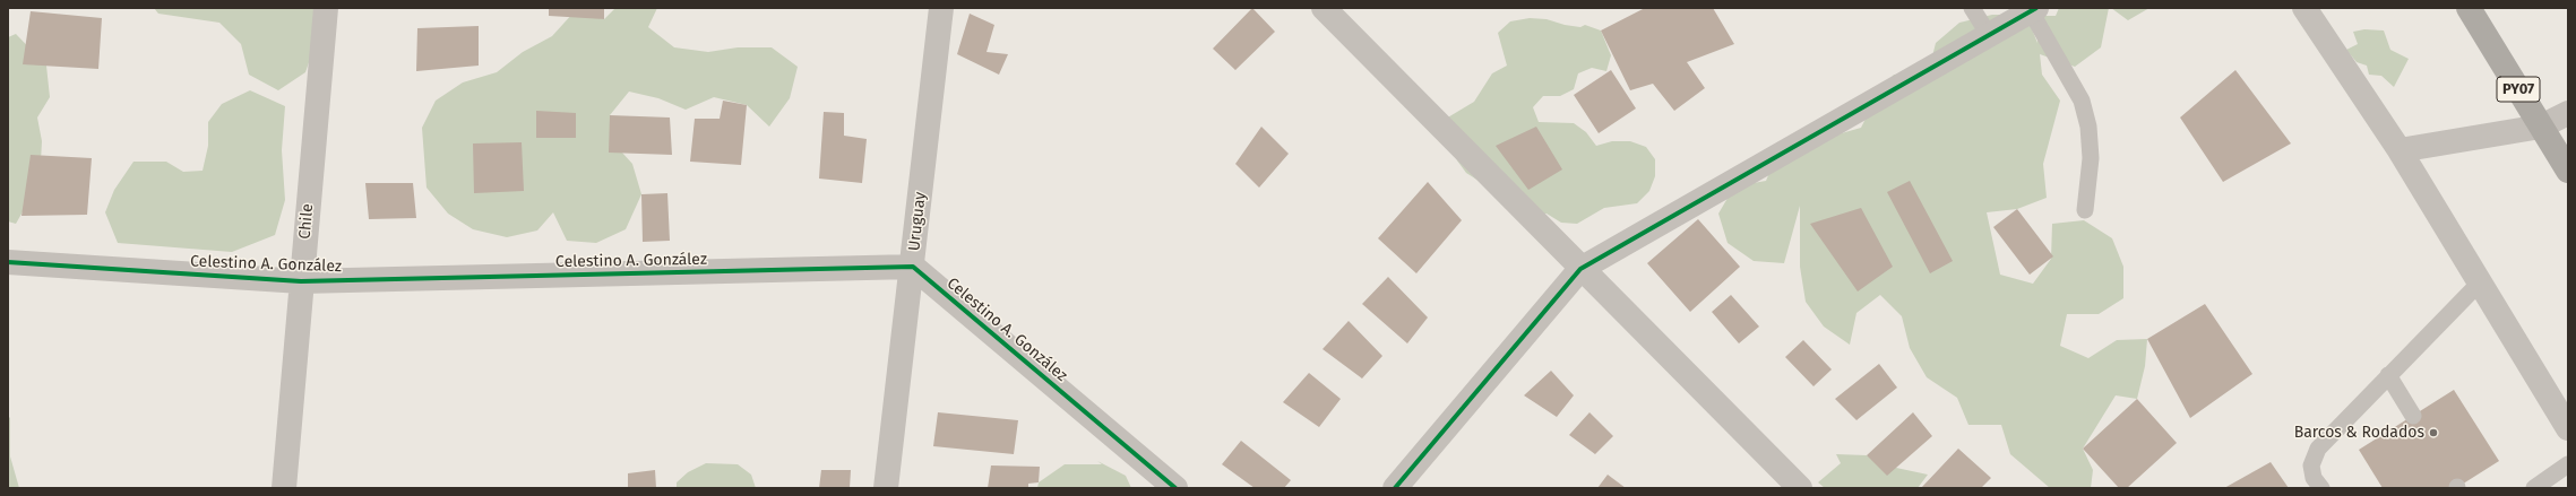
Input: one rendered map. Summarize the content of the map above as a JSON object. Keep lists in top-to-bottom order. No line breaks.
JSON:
{"streets":{"highway":["PY07"],"street":["Chile","Uruguay","Celestino A. González"]},"crossings":[["Chile","Celestino A. González"],["Uruguay","Celestino A. González"]],"places":["Barcos & Rodados"]}
